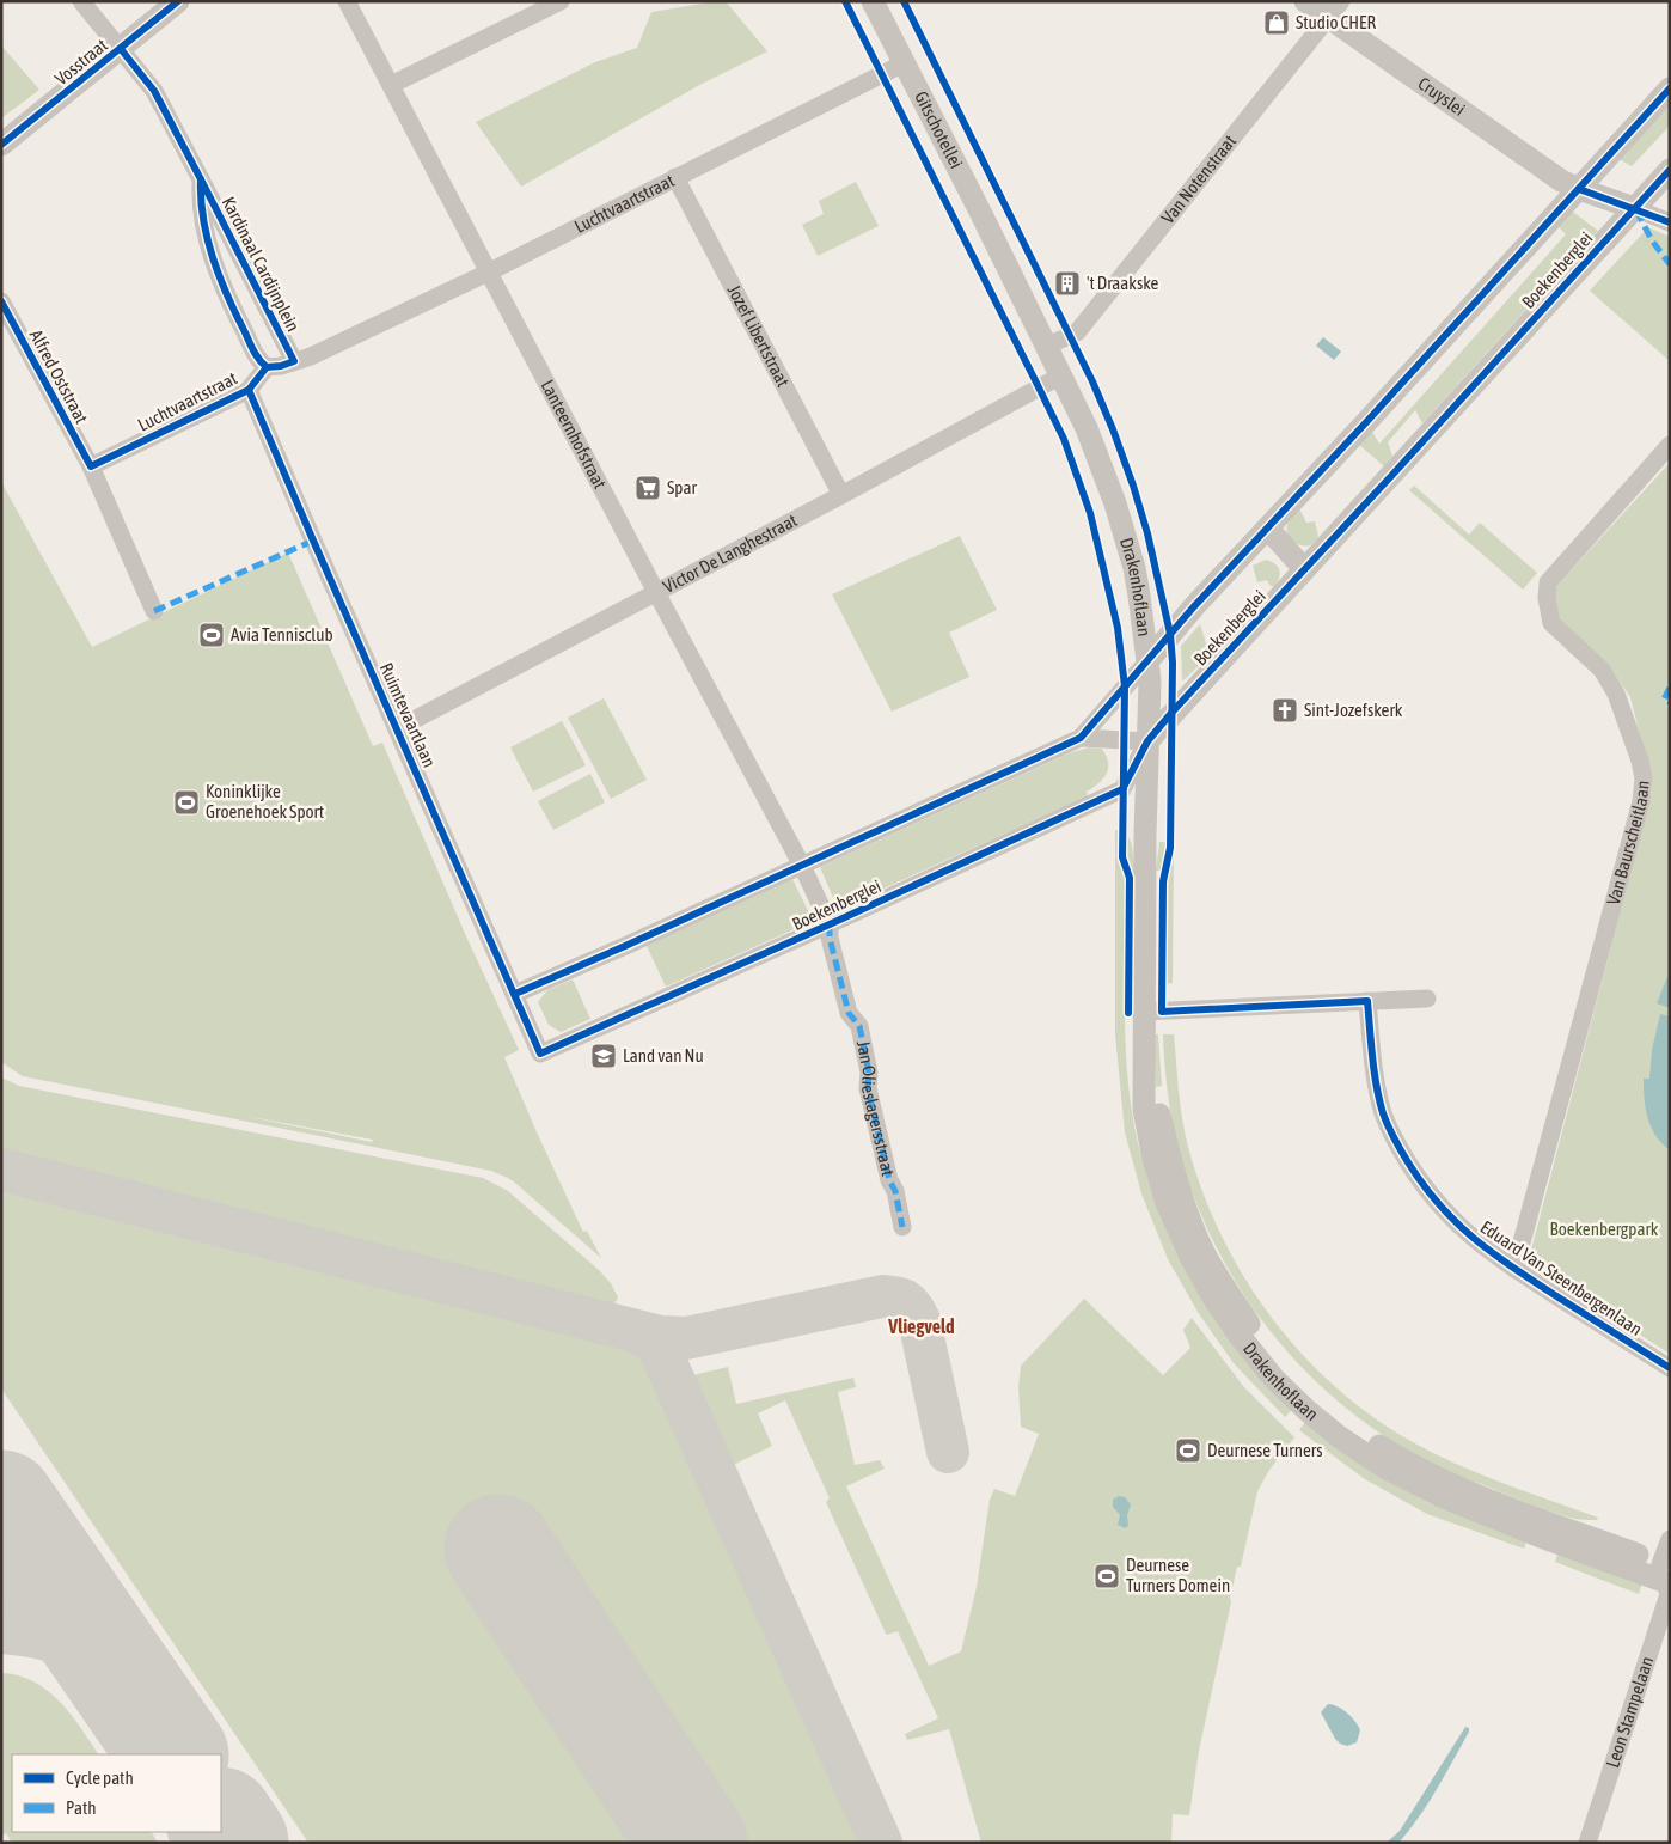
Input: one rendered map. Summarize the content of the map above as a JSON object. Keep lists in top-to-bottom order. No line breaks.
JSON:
{"streets":{"street":["Vosstraat","Cruyslei","Gitschotellei","Van Notenstraat","Luchtvaartstraat","Kardinaal Cardijnplein","Boekenberglei","Jozef Libertstraat","Alfred Oststraat","Lanteernhofstraat","Victor De Langhestraat","Drakenhoflaan","Ruimtevaartlaan","Van Baurscheitlaan","Jan Olieslagersstraat","Eduard Van Steenbergenlaan","Leon Stampelaan"]},"crossings":[["Vosstraat","Kardinaal Cardijnplein"],["Cruyslei","Van Notenstraat"],["Gitschotellei","Luchtvaartstraat"],["Gitschotellei","Drakenhoflaan"],["Van Notenstraat","Drakenhoflaan"],["Luchtvaartstraat","Kardinaal Cardijnplein"],["Luchtvaartstraat","Jozef Libertstraat"],["Luchtvaartstraat","Alfred Oststraat"],["Luchtvaartstraat","Lanteernhofstraat"],["Luchtvaartstraat","Ruimtevaartlaan"],["Boekenberglei","Drakenhoflaan"],["Boekenberglei","Ruimtevaartlaan"],["Boekenberglei","Jan Olieslagersstraat"],["Jozef Libertstraat","Victor De Langhestraat"],["Lanteernhofstraat","Victor De Langhestraat"],["Lanteernhofstraat","Jan Olieslagersstraat"],["Victor De Langhestraat","Drakenhoflaan"],["Victor De Langhestraat","Ruimtevaartlaan"],["Drakenhoflaan","Leon Stampelaan"],["Van Baurscheitlaan","Eduard Van Steenbergenlaan"]],"districts":["Vliegveld"],"parks":["Boekenbergpark"],"places":{"shop":["Studio CHER"],"building":["'t Draakske"],"supermarket":["Spar"],"sports":["Avia Tennisclub","Koninklijke Groenehoek Sport","Deurnese Turners","Deurnese Turners Domein"],"church":["Sint-Jozefskerk"],"school or university":["Land van Nu"]},"legend":["Cycle path","Path"]}
